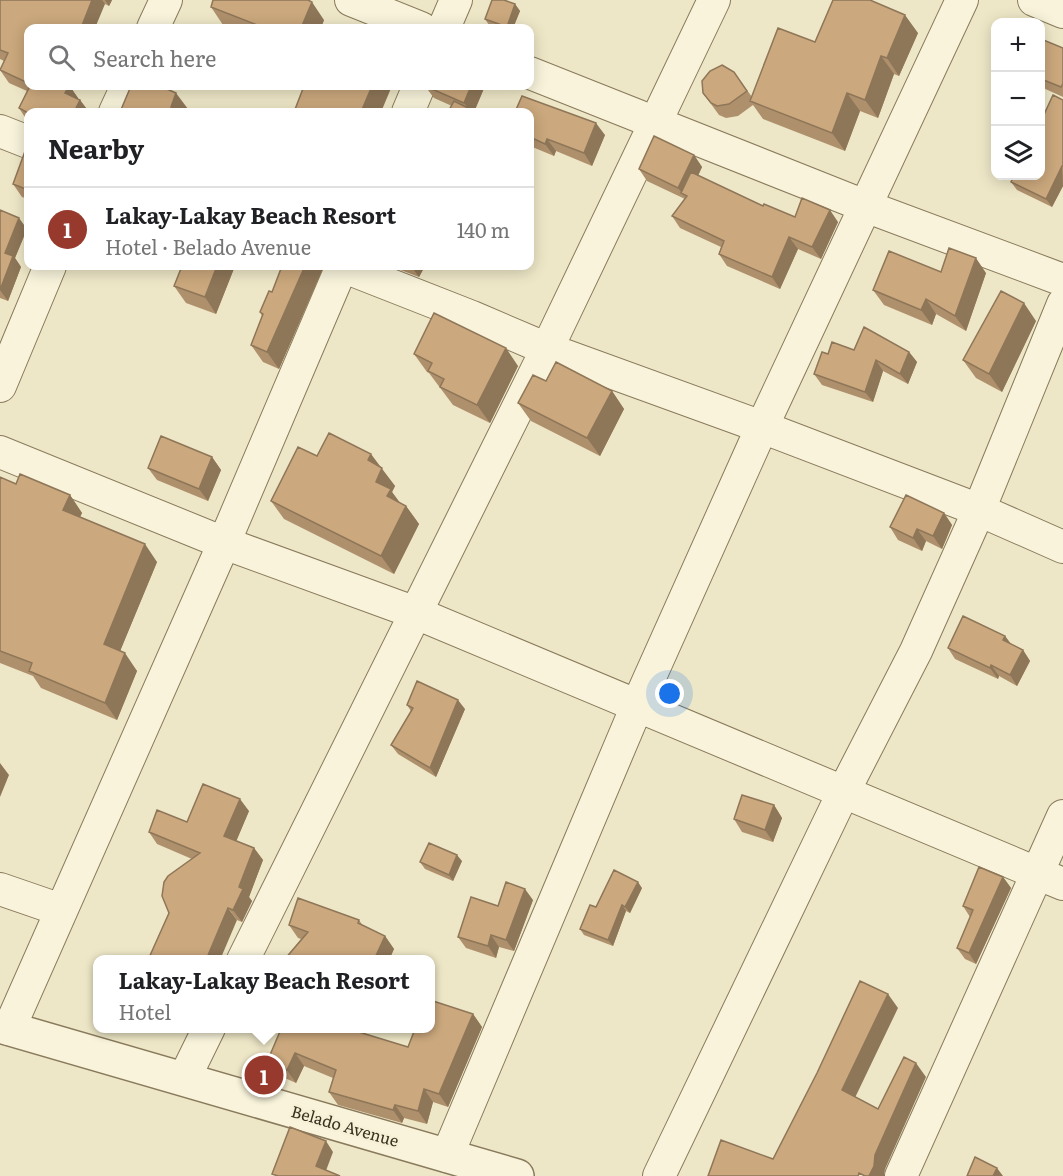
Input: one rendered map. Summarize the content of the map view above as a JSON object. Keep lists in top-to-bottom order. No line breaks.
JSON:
{"streets":{"street":["Belado Avenue"]},"page":{"map_buttons":["+","−"],"search":"Search here","heading":"Nearby","list":[{"mark":"1","name":"Lakay-Lakay Beach Resort","note":"Hotel · Belado Avenue","value":"140 m"}],"popup":["Lakay-Lakay Beach Resort","Hotel"],"pins":"1"}}
